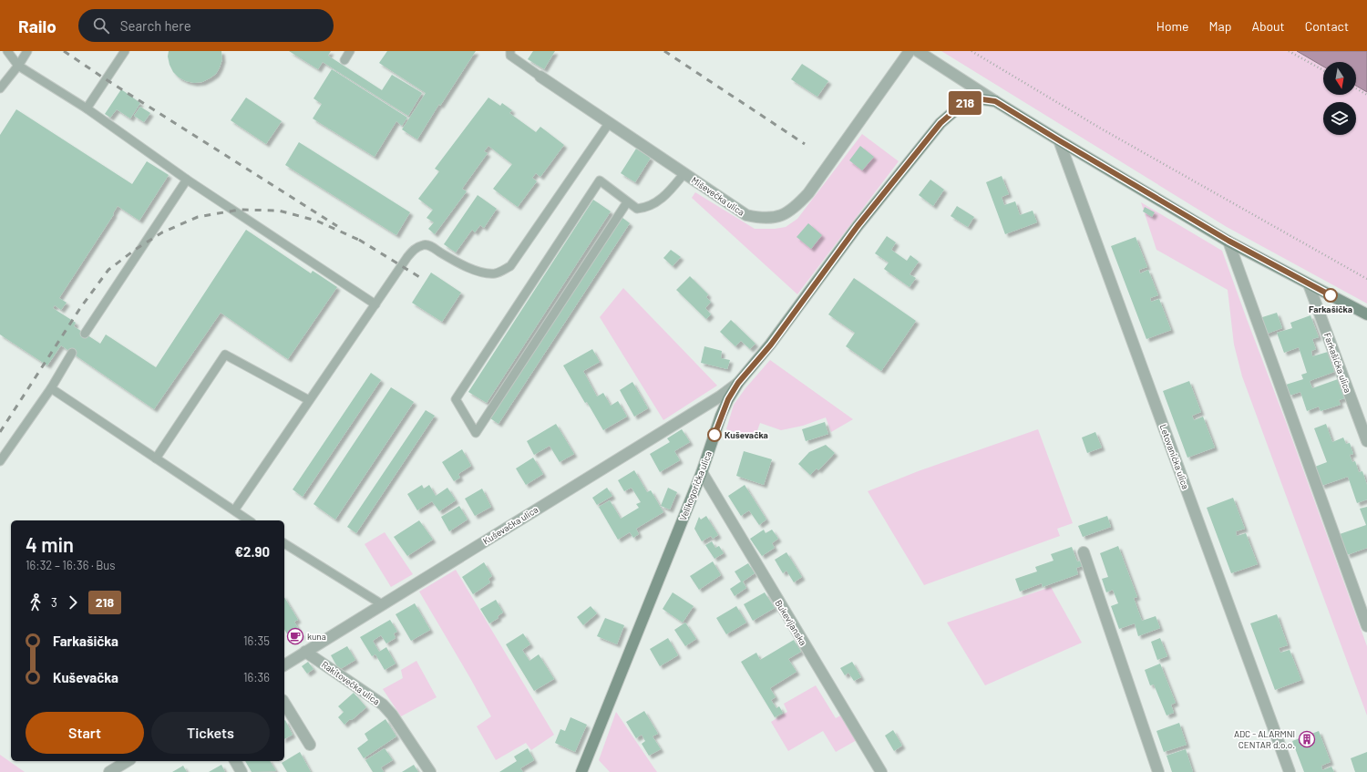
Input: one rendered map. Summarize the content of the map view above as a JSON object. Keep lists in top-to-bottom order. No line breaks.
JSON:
{"streets":{"street":["Miševečka ulica","Farkašićka ulica","Letovanićka ulica","Velikogorička ulica","Kuševačka ulica","Bukevljanska","Rakitovečka ulica"]},"crossings":[["Velikogorička ulica","Kuševačka ulica"],["Velikogorička ulica","Bukevljanska"],["Kuševačka ulica","Rakitovečka ulica"]],"places":{"other":["Farkašička","Kuševačka"],"cafe":["kuna"],"building":["ADC - ALARMNI CENTAR d.o.o."]},"lines":["bus line 218"],"north":"bottom","page":{"header":"Railo","search":"Search here","nav":["Home","Map","About","Contact"],"on_map":"218","heading":["4 min","16:32 – 16:36 · Bus","€2.90"],"legs":["3","218"],"list":[{"name":"Farkašička","value":"16:35"},{"name":"Kuševačka","value":"16:36"}],"buttons":["Start","Tickets"]}}
